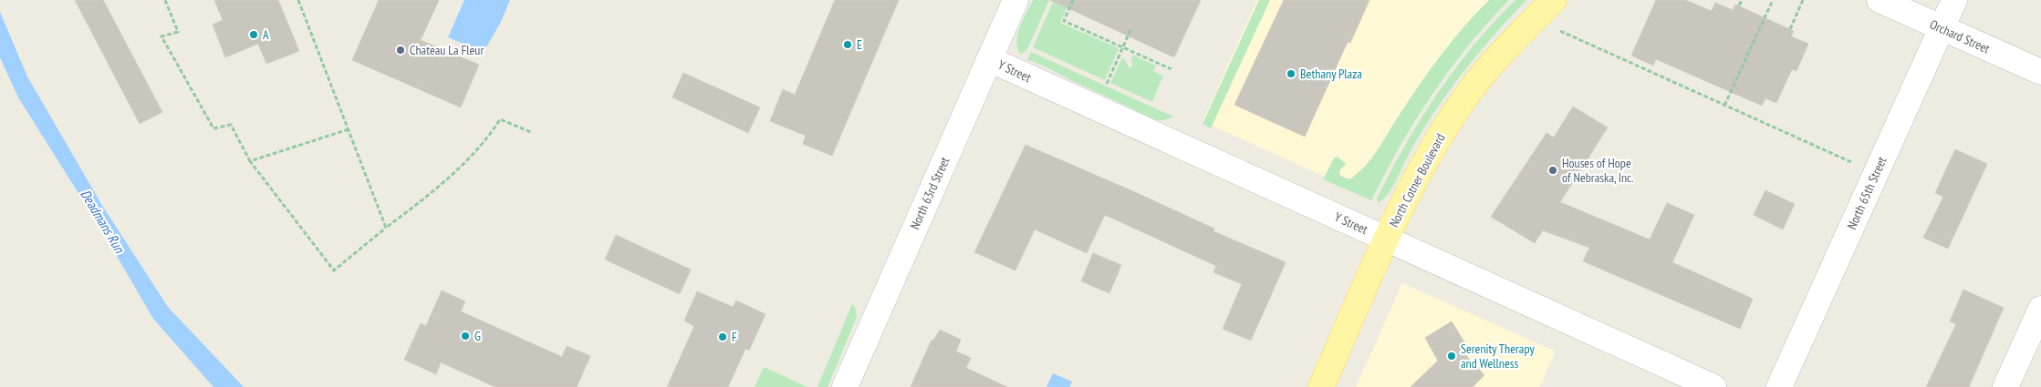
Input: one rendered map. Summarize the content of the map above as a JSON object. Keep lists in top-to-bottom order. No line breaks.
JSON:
{"streets":{"main road":["North Cotner Boulevard"],"street":["Orchard Street","Y Street","North 63rd Street","North 65th Street"]},"crossings":[["Orchard Street","North 65th Street"],["Y Street","North Cotner Boulevard"],["Y Street","North 63rd Street"]],"water":["Deadmans Run"],"places":["A","E","Chateau La Fleur","Bethany Plaza","Houses of Hope of Nebraska, Inc.","G","F","Serenity Therapy and Wellness"]}
